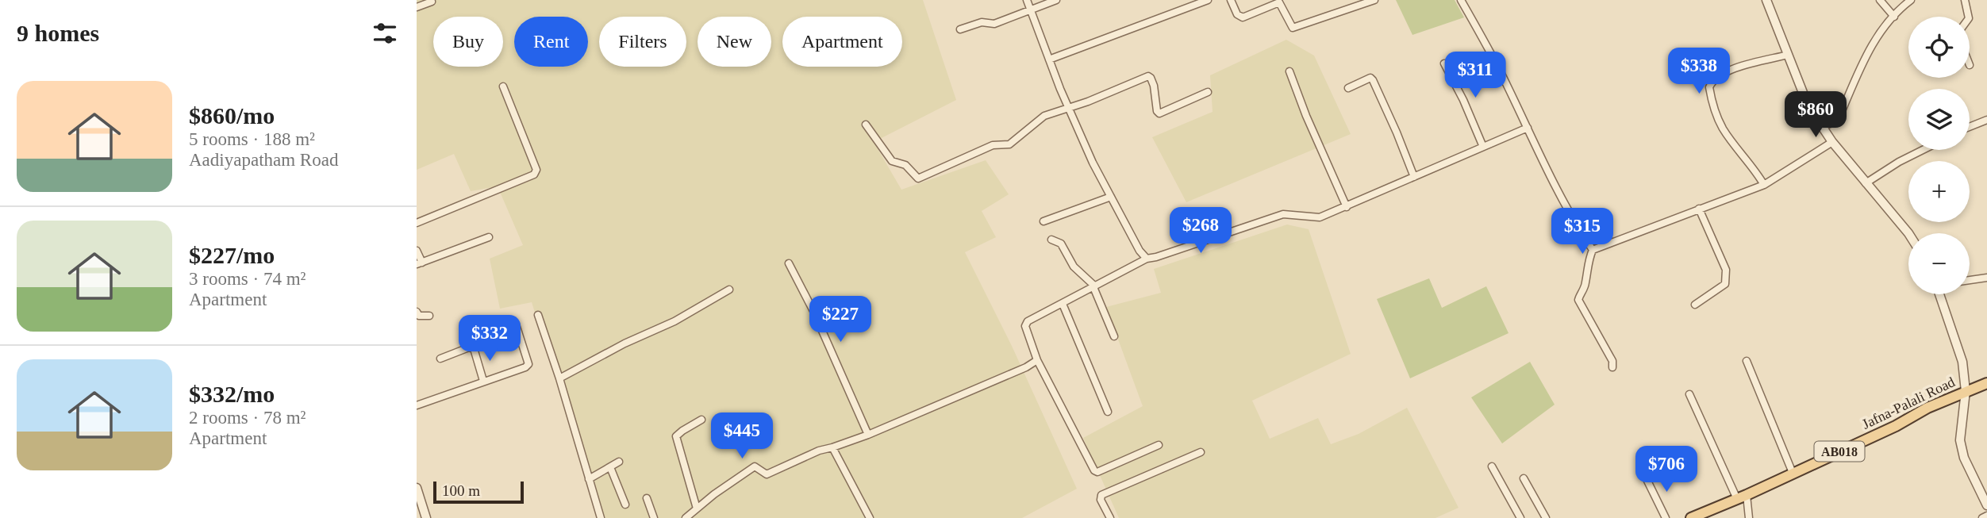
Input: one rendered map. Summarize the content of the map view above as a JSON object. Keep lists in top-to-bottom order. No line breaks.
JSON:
{"streets":{"main road":["Jafna-Palali Road","AB018"]},"scale_bar":"100 m","page":{"heading":"9 homes","map_buttons":["+","−"],"chip":["Buy","Rent","Filters","New","Apartment"],"price":["$338","$311","$860","$268","$315","$227","$332","$445","$706"],"list":[{"name":"$860/mo","note":"5 rooms · 188 m² · Aadiyapatham Road"},{"name":"$227/mo","note":"3 rooms · 74 m² · Apartment"},{"name":"$332/mo","note":"2 rooms · 78 m² · Apartment"}],"scale":"100 m"}}
